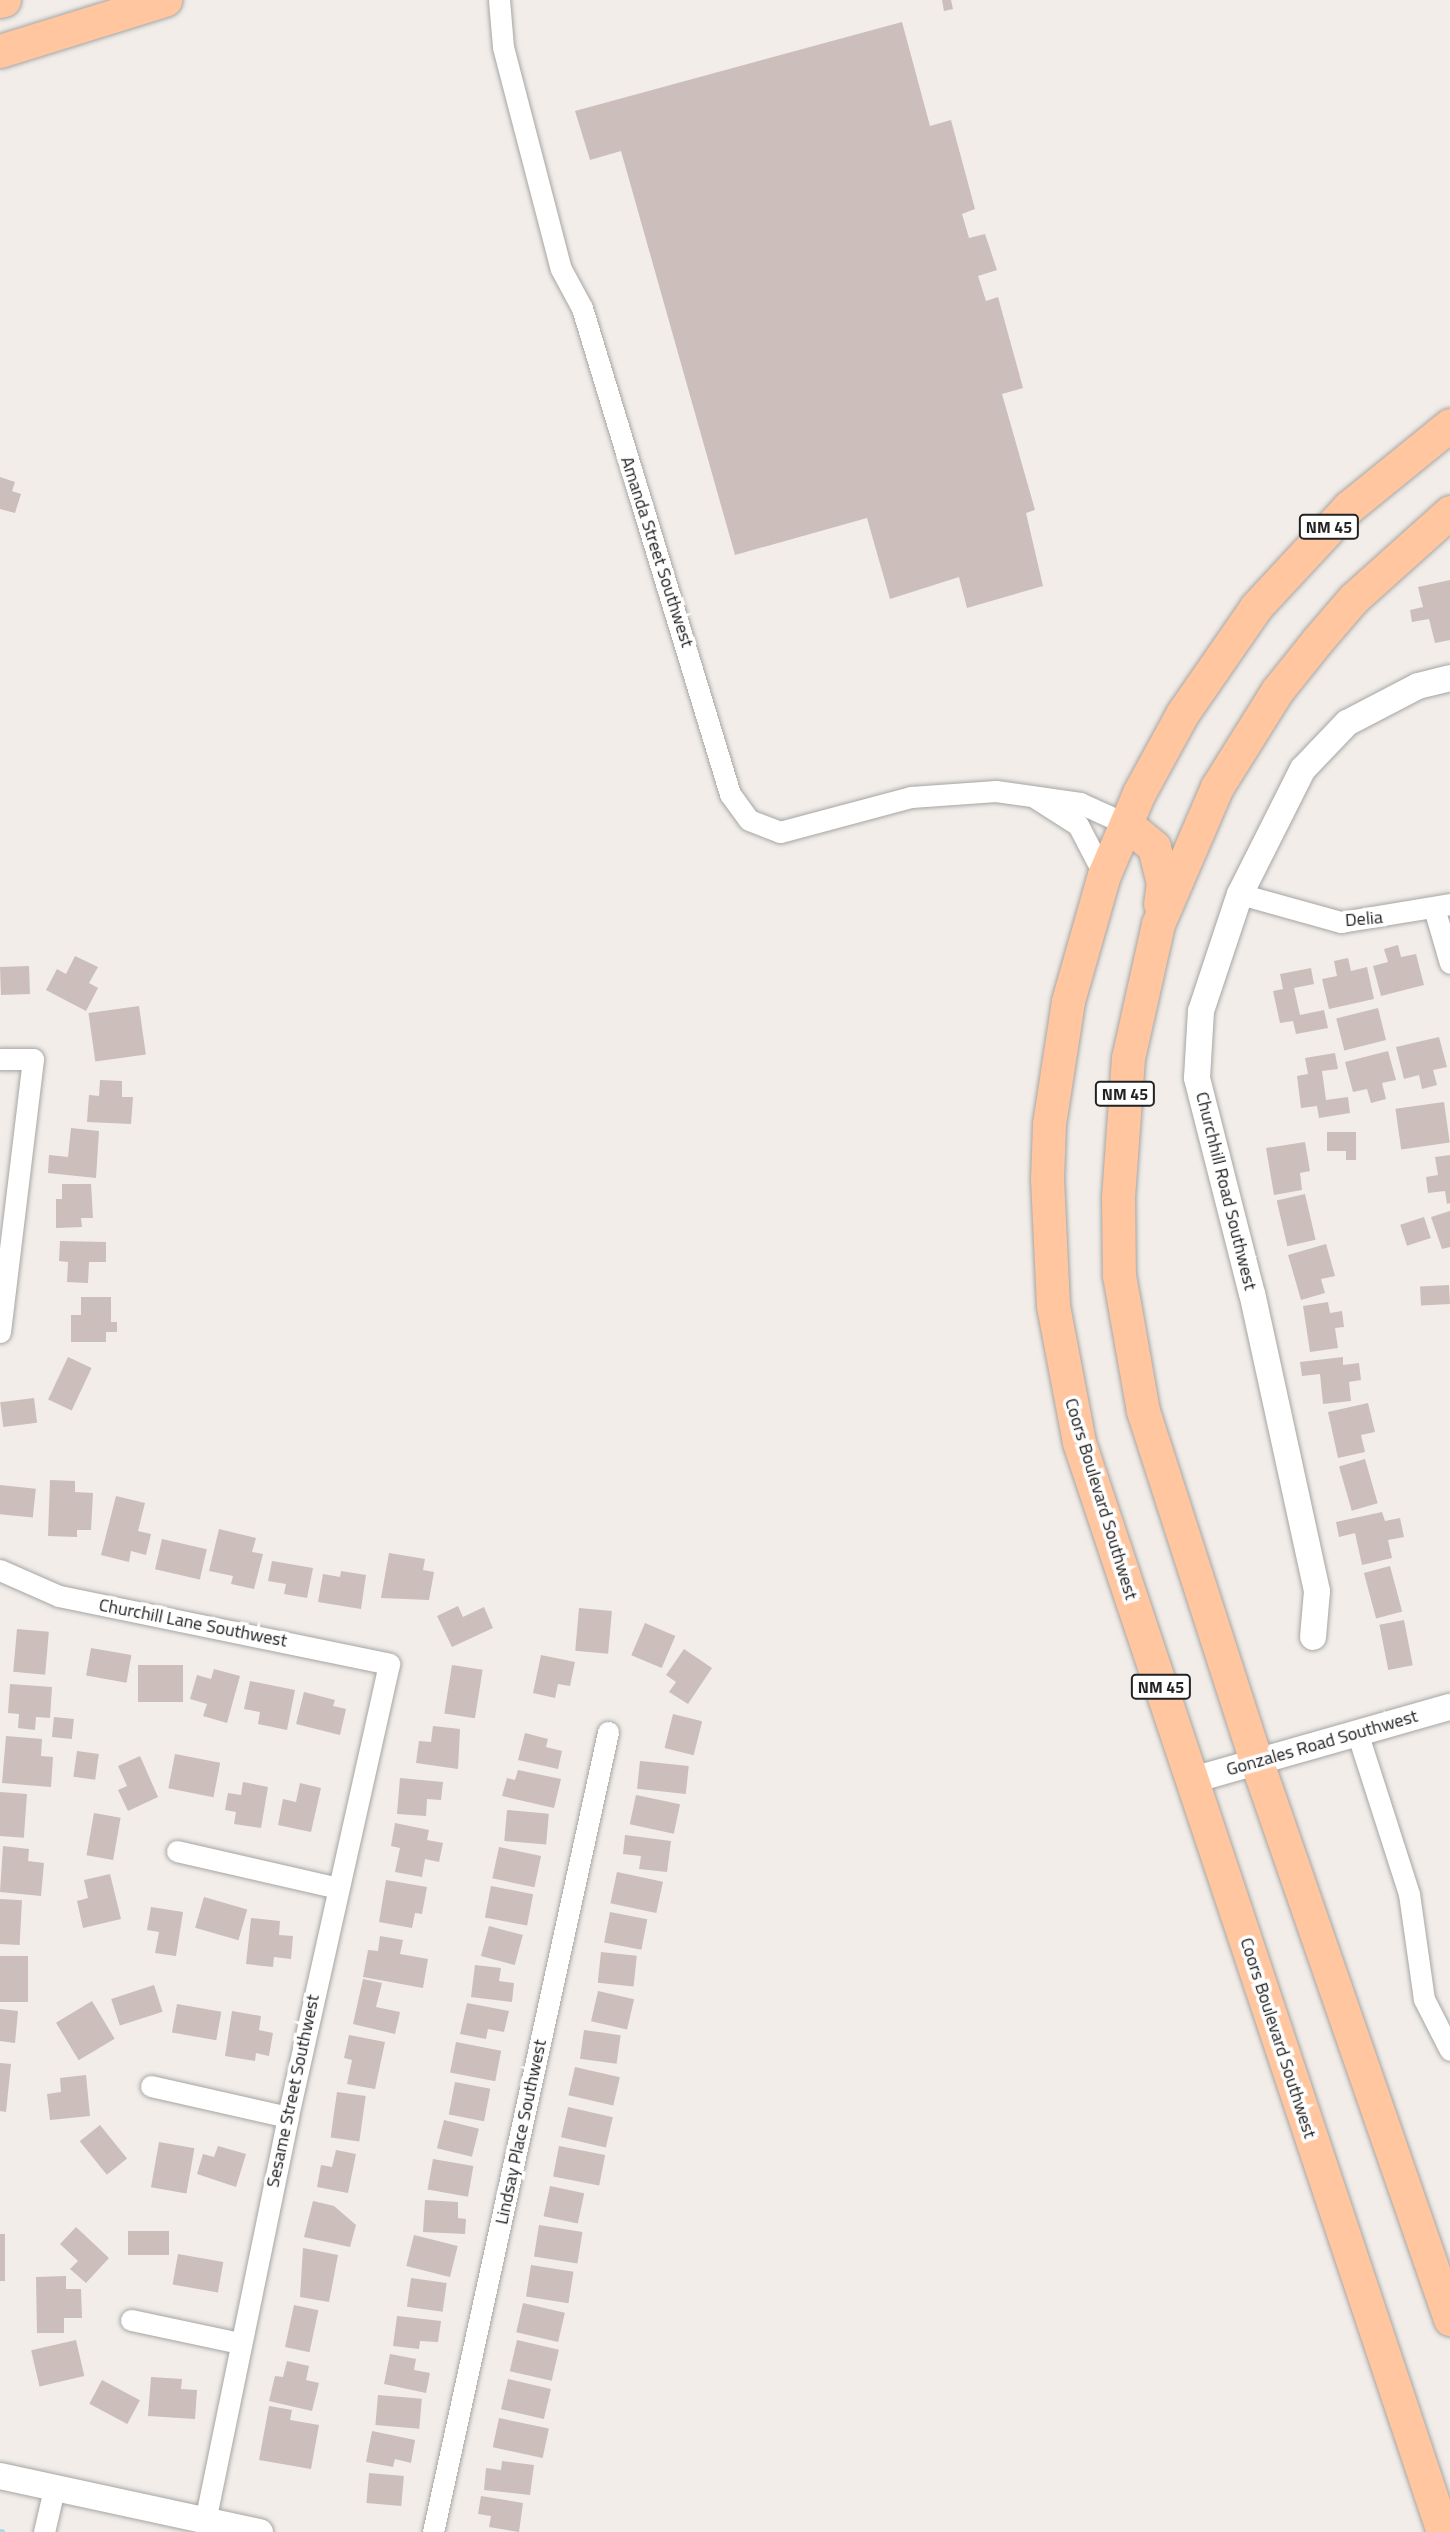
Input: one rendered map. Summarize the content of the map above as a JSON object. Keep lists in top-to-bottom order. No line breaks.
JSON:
{"streets":{"main road":["NM 45","Coors Boulevard Southwest"],"street":["Amanda Street Southwest","Delia","Churchhill Road Southwest","Churchill Lane Southwest","Gonzales Road Southwest","Sesame Street Southwest","Lindsay Place Southwest"]},"crossings":[["NM 45","Gonzales Road Southwest"],["Amanda Street Southwest","Coors Boulevard Southwest"],["Delia","Churchhill Road Southwest"],["Coors Boulevard Southwest","Gonzales Road Southwest"],["Churchill Lane Southwest","Sesame Street Southwest"]]}
